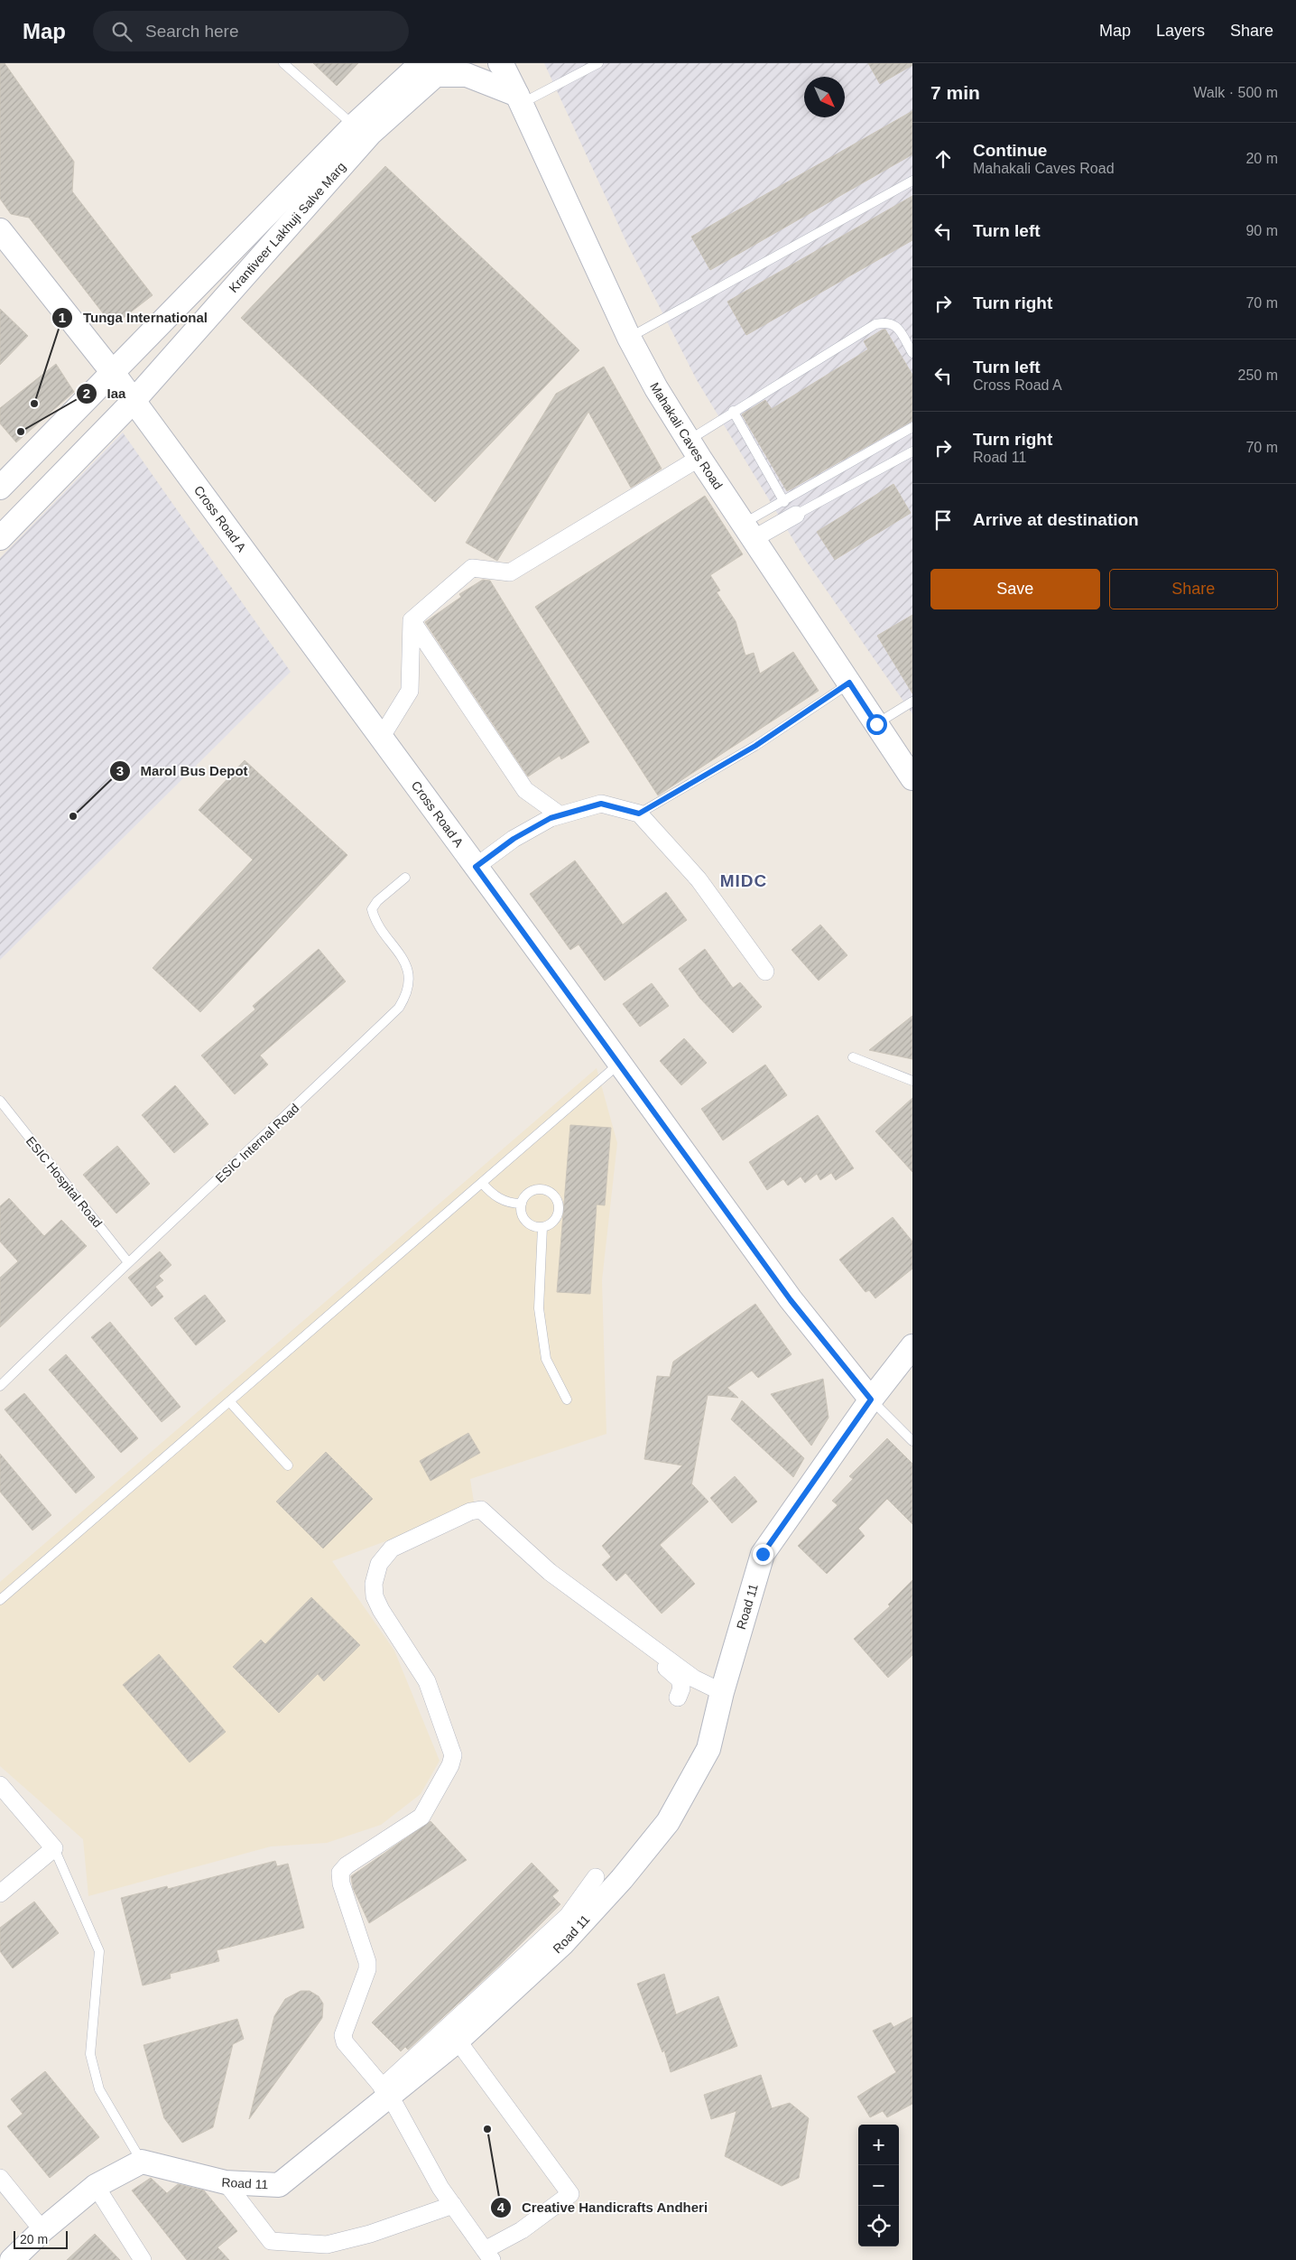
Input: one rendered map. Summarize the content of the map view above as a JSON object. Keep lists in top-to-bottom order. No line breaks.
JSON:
{"streets":{"street":["Krantiveer Lakhuji Salve Marg","Mahakali Caves Road","Cross Road A","Road 11"],"lane":["ESIC Internal Road","ESIC Hospital Road"]},"crossings":[["Krantiveer Lakhuji Salve Marg","Cross Road A"],["Cross Road A","Road 11"],["ESIC Internal Road","ESIC Hospital Road"]],"districts":["MIDC"],"places":["Tunga International","Iaa","Marol Bus Depot","Creative Handicrafts Andheri"],"scale_bar":"20 m","north":"bottom right","page":{"header":"Map","search":"Search here","nav":["Map","Layers","Share"],"heading":["7 min","Walk · 500 m"],"list":[["Continue","Mahakali Caves Road","20 m"],["Turn left","90 m"],["Turn right","70 m"],["Turn left","Cross Road A","250 m"],["Turn right","Road 11","70 m"],"Arrive at destination"],"buttons":["Save","Share"],"map_buttons":["+","−"],"scale":"20 m"}}
